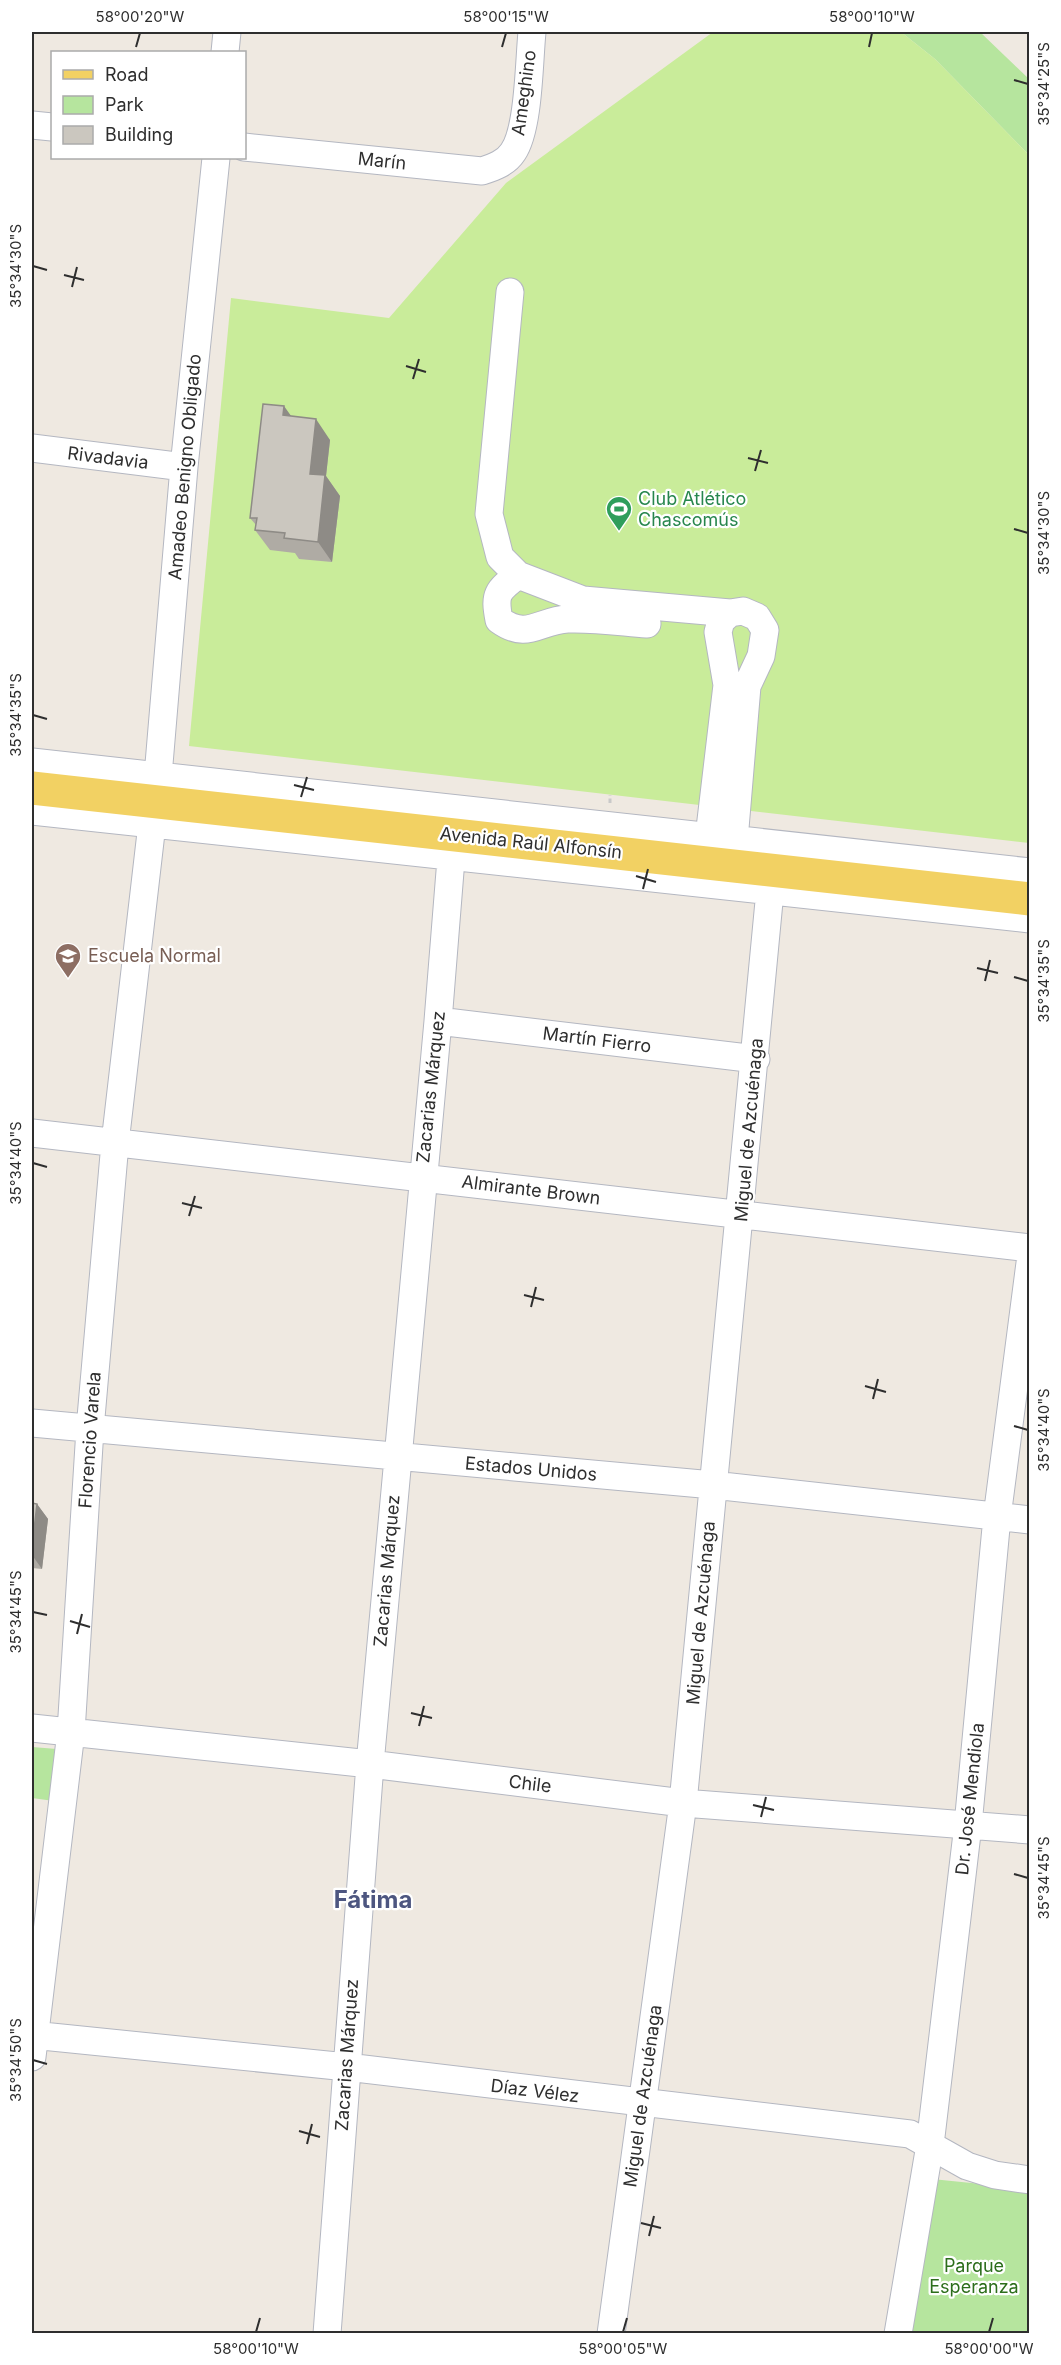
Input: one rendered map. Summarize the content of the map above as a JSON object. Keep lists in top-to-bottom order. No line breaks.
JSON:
{"streets":{"main road":["Avenida Raúl Alfonsín"],"street":["Ameghino","Marín","Rivadavia","Amadeo Benigno Obligado","Martín Fierro","Zacarias Márquez","Miguel de Azcuénaga","Almirante Brown","Florencio Varela","Estados Unidos","Chile","Dr. José Mendiola","Díaz Vélez"]},"crossings":[["Ameghino","Marín"],["Rivadavia","Amadeo Benigno Obligado"],["Amadeo Benigno Obligado","Avenida Raúl Alfonsín"],["Avenida Raúl Alfonsín","Zacarias Márquez"],["Avenida Raúl Alfonsín","Miguel de Azcuénaga"],["Avenida Raúl Alfonsín","Florencio Varela"],["Martín Fierro","Zacarias Márquez"],["Martín Fierro","Miguel de Azcuénaga"],["Zacarias Márquez","Almirante Brown"],["Zacarias Márquez","Estados Unidos"],["Zacarias Márquez","Chile"],["Zacarias Márquez","Díaz Vélez"],["Miguel de Azcuénaga","Almirante Brown"],["Miguel de Azcuénaga","Estados Unidos"],["Miguel de Azcuénaga","Chile"],["Miguel de Azcuénaga","Díaz Vélez"],["Almirante Brown","Florencio Varela"],["Florencio Varela","Estados Unidos"],["Florencio Varela","Chile"],["Florencio Varela","Díaz Vélez"],["Estados Unidos","Dr. José Mendiola"],["Chile","Dr. José Mendiola"],["Dr. José Mendiola","Díaz Vélez"]],"districts":["Fátima"],"parks":["Parque Esperanza"],"places":{"sports":["Club Atlético Chascomús"],"school or university":["Escuela Normal"]},"legend":["Road","Park","Building"],"coordinates":["58°00'20\"W","58°00'15\"W","58°00'10\"W","35°34'25\"S","35°34'30\"S","35°34'35\"S","35°34'40\"S","35°34'45\"S","35°34'50\"S","58°00'05\"W","58°00'00\"W"]}
